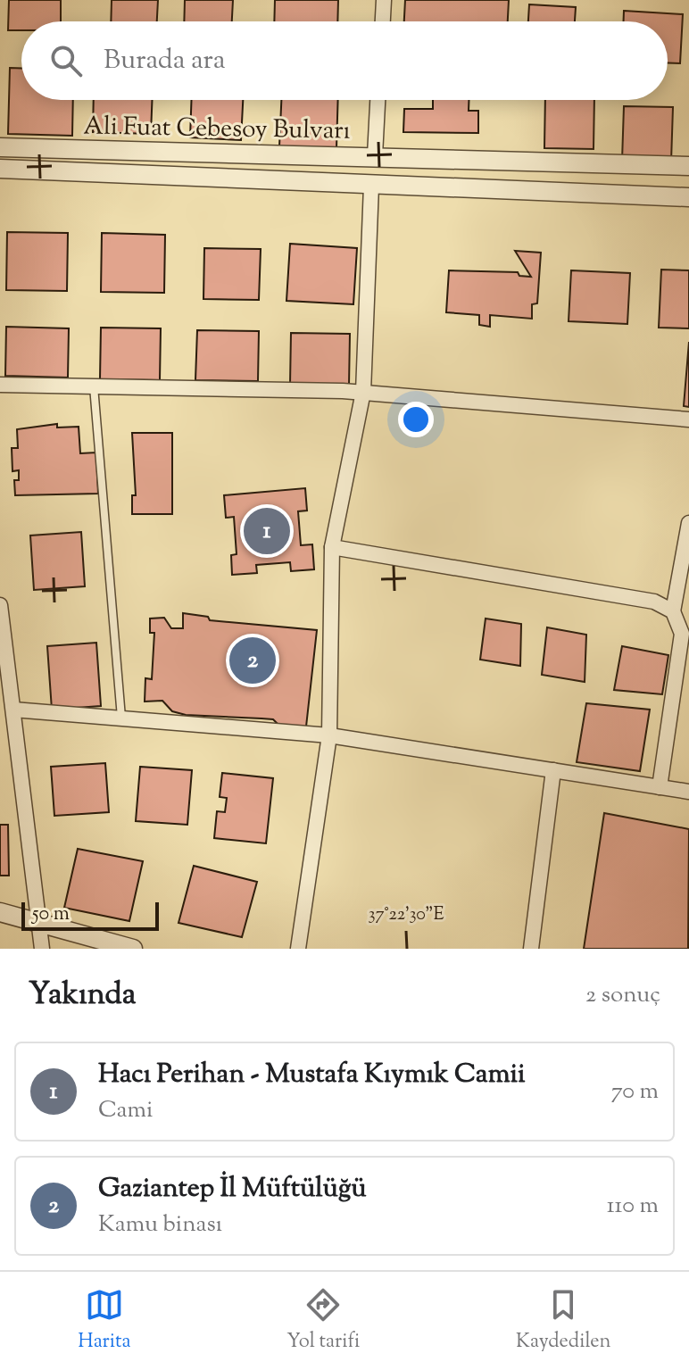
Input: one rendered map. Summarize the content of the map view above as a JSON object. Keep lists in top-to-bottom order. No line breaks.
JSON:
{"streets":{"street":["Ali Fuat Cebesoy Bulvarı"]},"scale_bar":"50 m","page":{"search":"Burada ara","pins":["1","2"],"scale":"50 m","heading":["Yakında","2 sonuç"],"list":[{"mark":"1","name":"Hacı Perihan - Mustafa Kıymık Camii","note":"Cami","value":"70 m"},{"mark":"2","name":"Gaziantep İl Müftülüğü","note":"Kamu binası","value":"110 m"}],"nav":["Harita","Yol tarifi","Kaydedilen"]},"coordinates":["37°22'30\"E"]}
